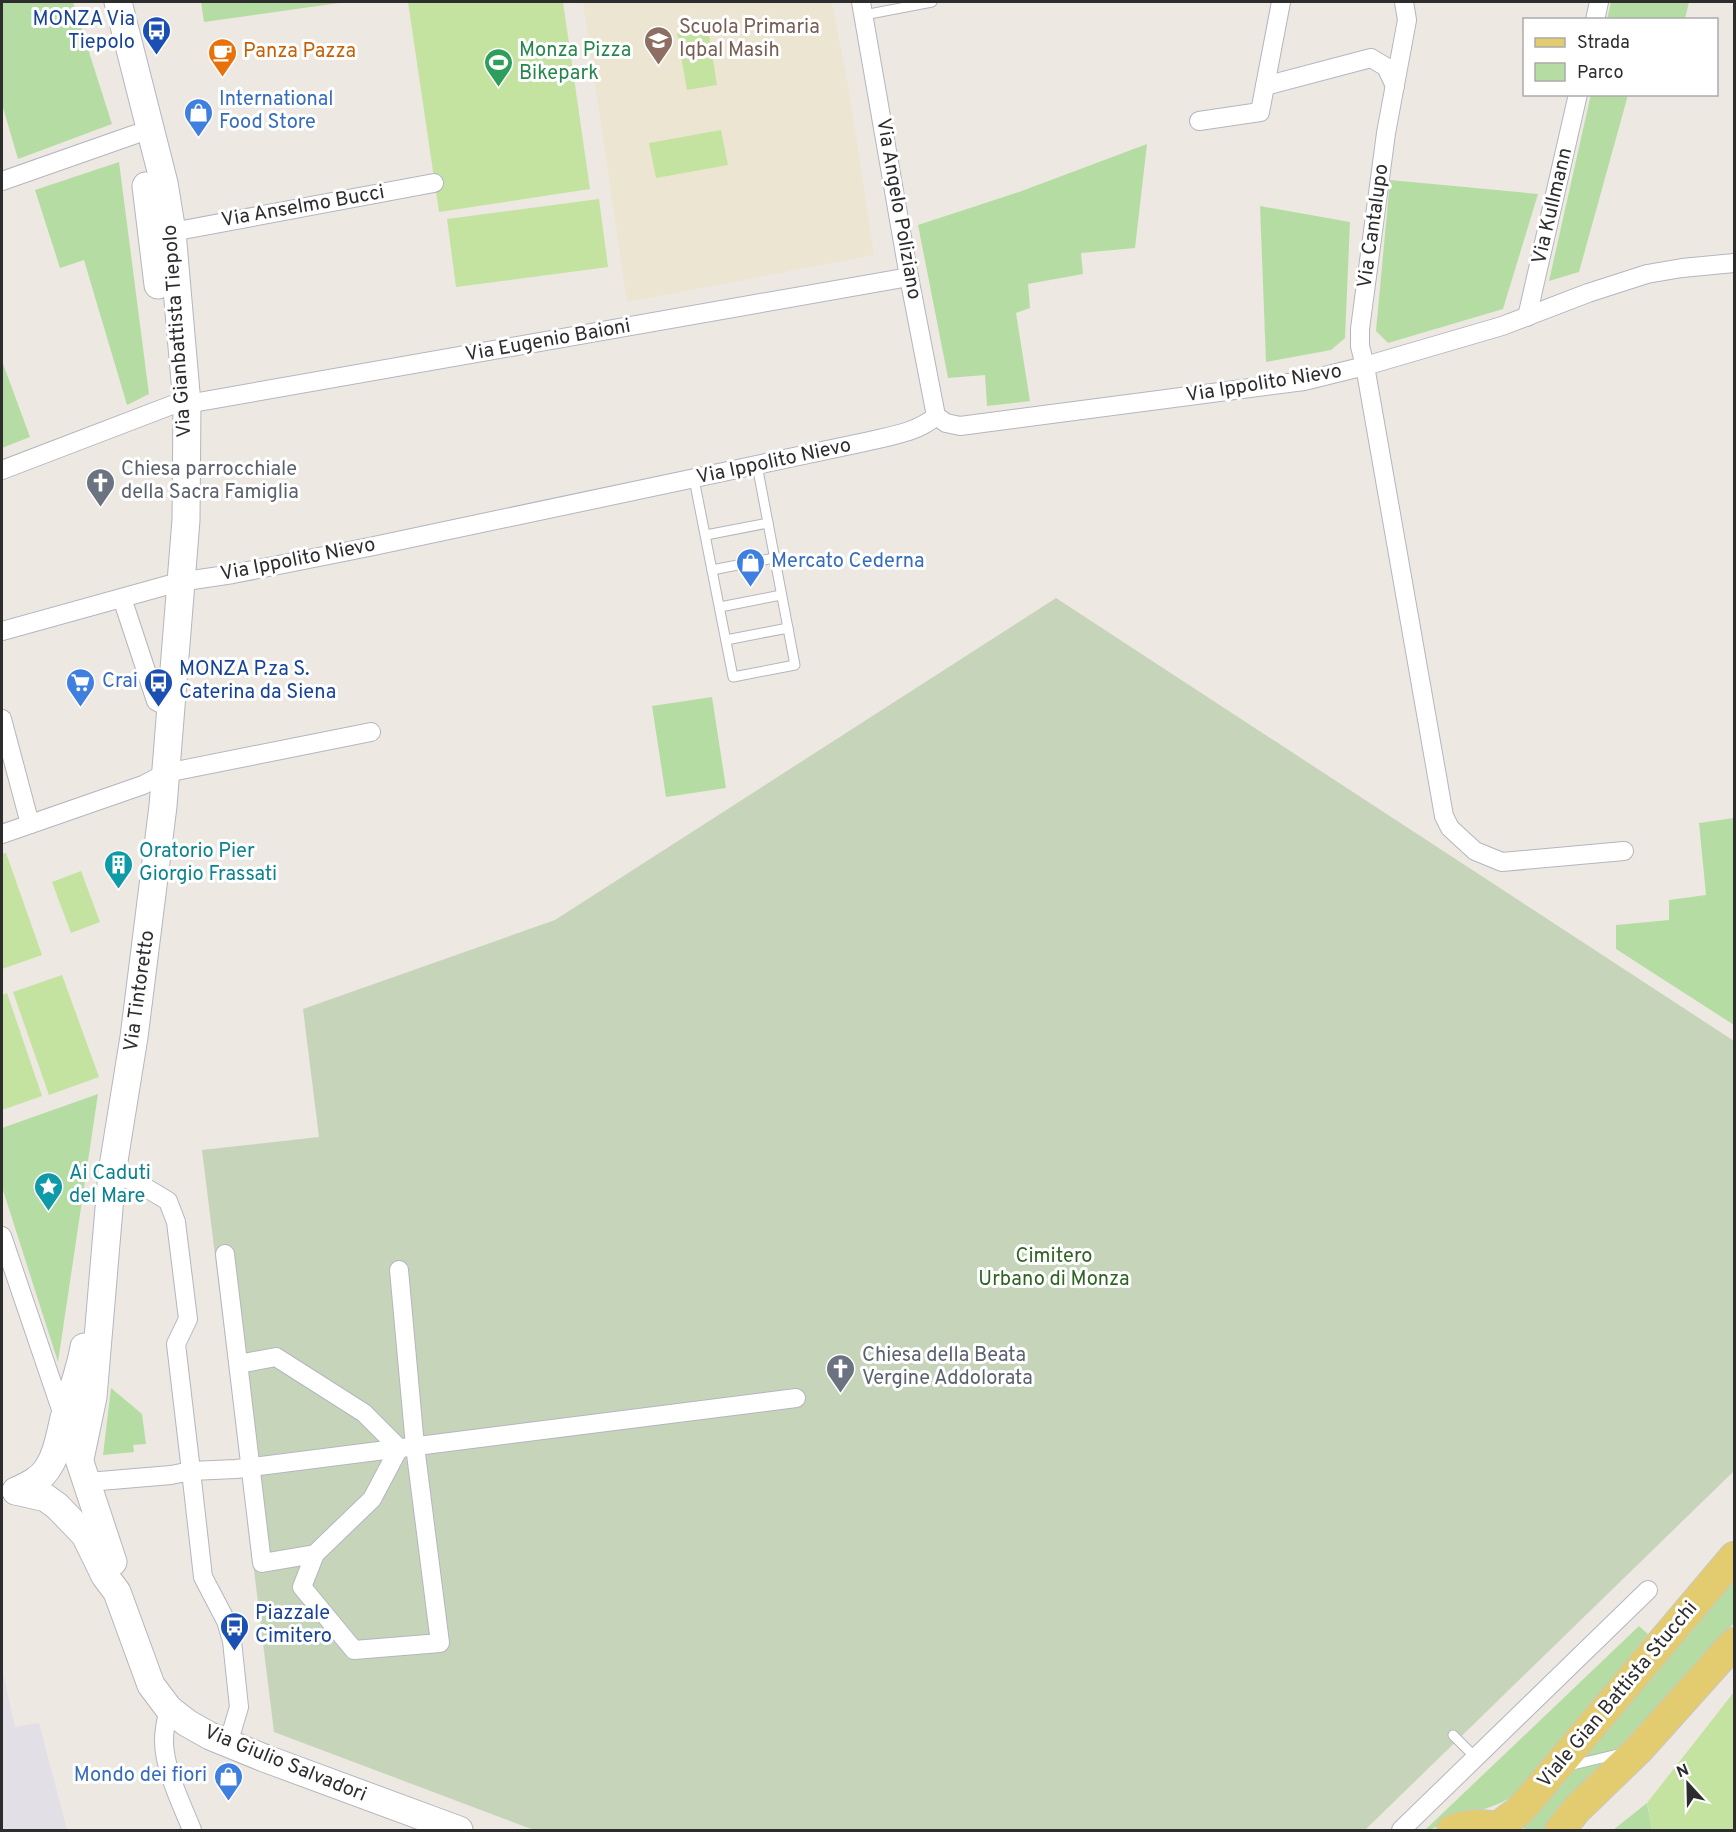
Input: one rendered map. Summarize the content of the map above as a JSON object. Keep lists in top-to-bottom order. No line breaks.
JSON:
{"streets":{"main road":["Viale Gian Battista Stucchi"],"street":["Via Kullmann","Via Anselmo Bucci","Via Angelo Poliziano","Via Cantalupo","Via Gianbattista Tiepolo","Via Eugenio Baioni","Via Ippolito Nievo","Via Tintoretto","Via Giulio Salvadori"]},"crossings":[["Via Kullmann","Via Ippolito Nievo"],["Via Anselmo Bucci","Via Gianbattista Tiepolo"],["Via Angelo Poliziano","Via Eugenio Baioni"],["Via Angelo Poliziano","Via Ippolito Nievo"],["Via Cantalupo","Via Ippolito Nievo"],["Via Gianbattista Tiepolo","Via Eugenio Baioni"],["Via Gianbattista Tiepolo","Via Ippolito Nievo"],["Via Gianbattista Tiepolo","Via Tintoretto"],["Via Tintoretto","Via Giulio Salvadori"]],"parks":["Cimitero Urbano di Monza"],"places":{"bus stop":["MONZA Via Tiepolo","MONZA P.za S. Caterina da Siena","Piazzale Cimitero"],"school or university":["Scuola Primaria Iqbal Masih"],"cafe":["Panza Pazza"],"sports":["Monza Pizza Bikepark"],"shop":["International Food Store","Mercato Cederna","Mondo dei fiori"],"church":["Chiesa parrocchiale della Sacra Famiglia","Chiesa della Beata Vergine Addolorata"],"supermarket":["Crai"],"building":["Oratorio Pier Giorgio Frassati"],"place":["Ai Caduti del Mare"]},"legend":["Strada","Parco"],"north":"top"}
